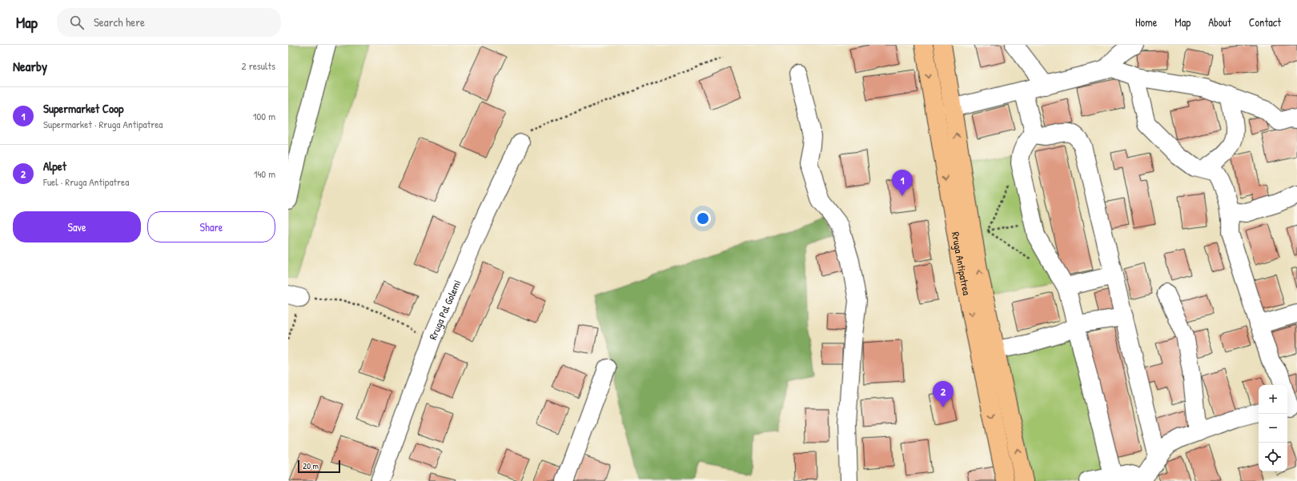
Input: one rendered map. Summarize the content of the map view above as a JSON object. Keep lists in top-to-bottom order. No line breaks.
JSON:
{"streets":{"main road":["Rruga Antipatrea"],"street":["Rruga Pal Golemi"]},"scale_bar":"20 m","page":{"header":"Map","search":"Search here","nav":["Home","Map","About","Contact"],"heading":["Nearby","2 results"],"list":[{"mark":"1","name":"Supermarket Coop","note":"Supermarket · Rruga Antipatrea","value":"100 m"},{"mark":"2","name":"Alpet","note":"Fuel · Rruga Antipatrea","value":"140 m"}],"pins":["1","2"],"buttons":["Save","Share"],"map_buttons":["+","−"],"scale":"20 m"}}
